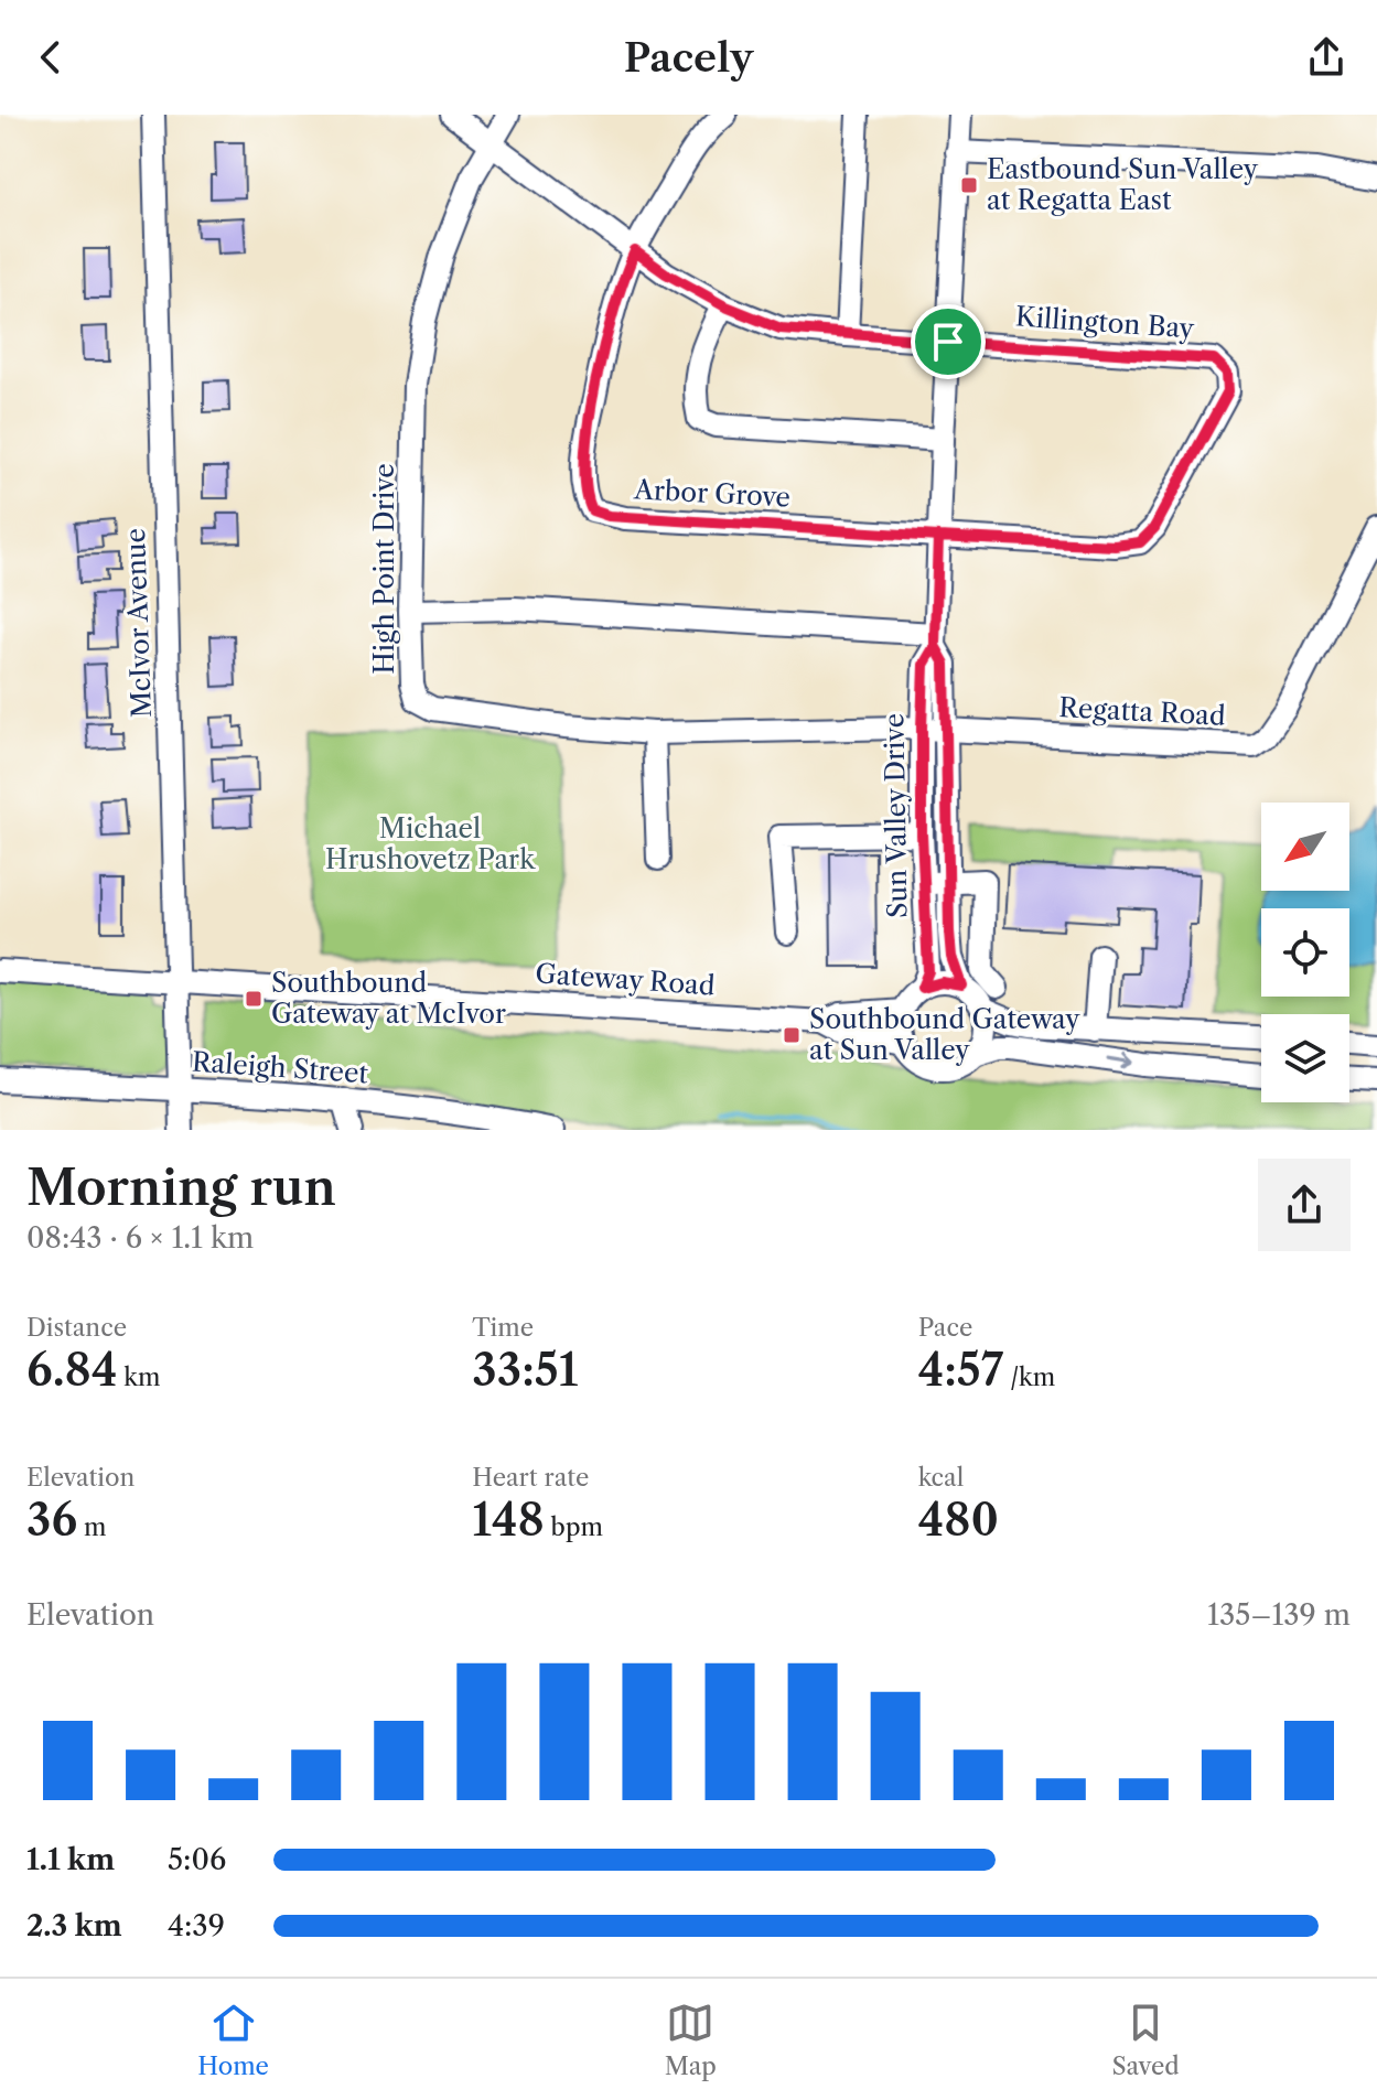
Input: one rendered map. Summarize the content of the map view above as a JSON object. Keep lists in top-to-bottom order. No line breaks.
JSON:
{"streets":{"street":["Killington Bay","Arbor Grove","High Point Drive","McIvor Avenue","Regatta Road","Sun Valley Drive","Gateway Road","Raleigh Street"]},"crossings":[["Killington Bay","Arbor Grove"],["Killington Bay","Sun Valley Drive"],["Arbor Grove","Sun Valley Drive"],["High Point Drive","Regatta Road"],["High Point Drive","Sun Valley Drive"],["McIvor Avenue","Gateway Road"],["McIvor Avenue","Raleigh Street"],["Regatta Road","Sun Valley Drive"],["Sun Valley Drive","Gateway Road"]],"parks":["Michael Hrushovetz Park"],"places":{"transit":["Eastbound Sun Valley at Regatta East","Southbound Gateway at McIvor","Southbound Gateway at Sun Valley"]},"north":"bottom left","page":{"header":"Pacely","heading":["Morning run","08:43 · 6 × 1.1 km"],"stats":[["Distance","6.84 km"],["Time","33:51"],["Pace","4:57 /km"],["Elevation","36 m"],["Heart rate","148 bpm"],["kcal","480"]],"chart":["Elevation","135–139 m"],"list":[{"name":"1.1 km","note":"5:06"},{"name":"2.3 km","note":"4:39"}],"tabs":["Home","Map","Saved"]}}
